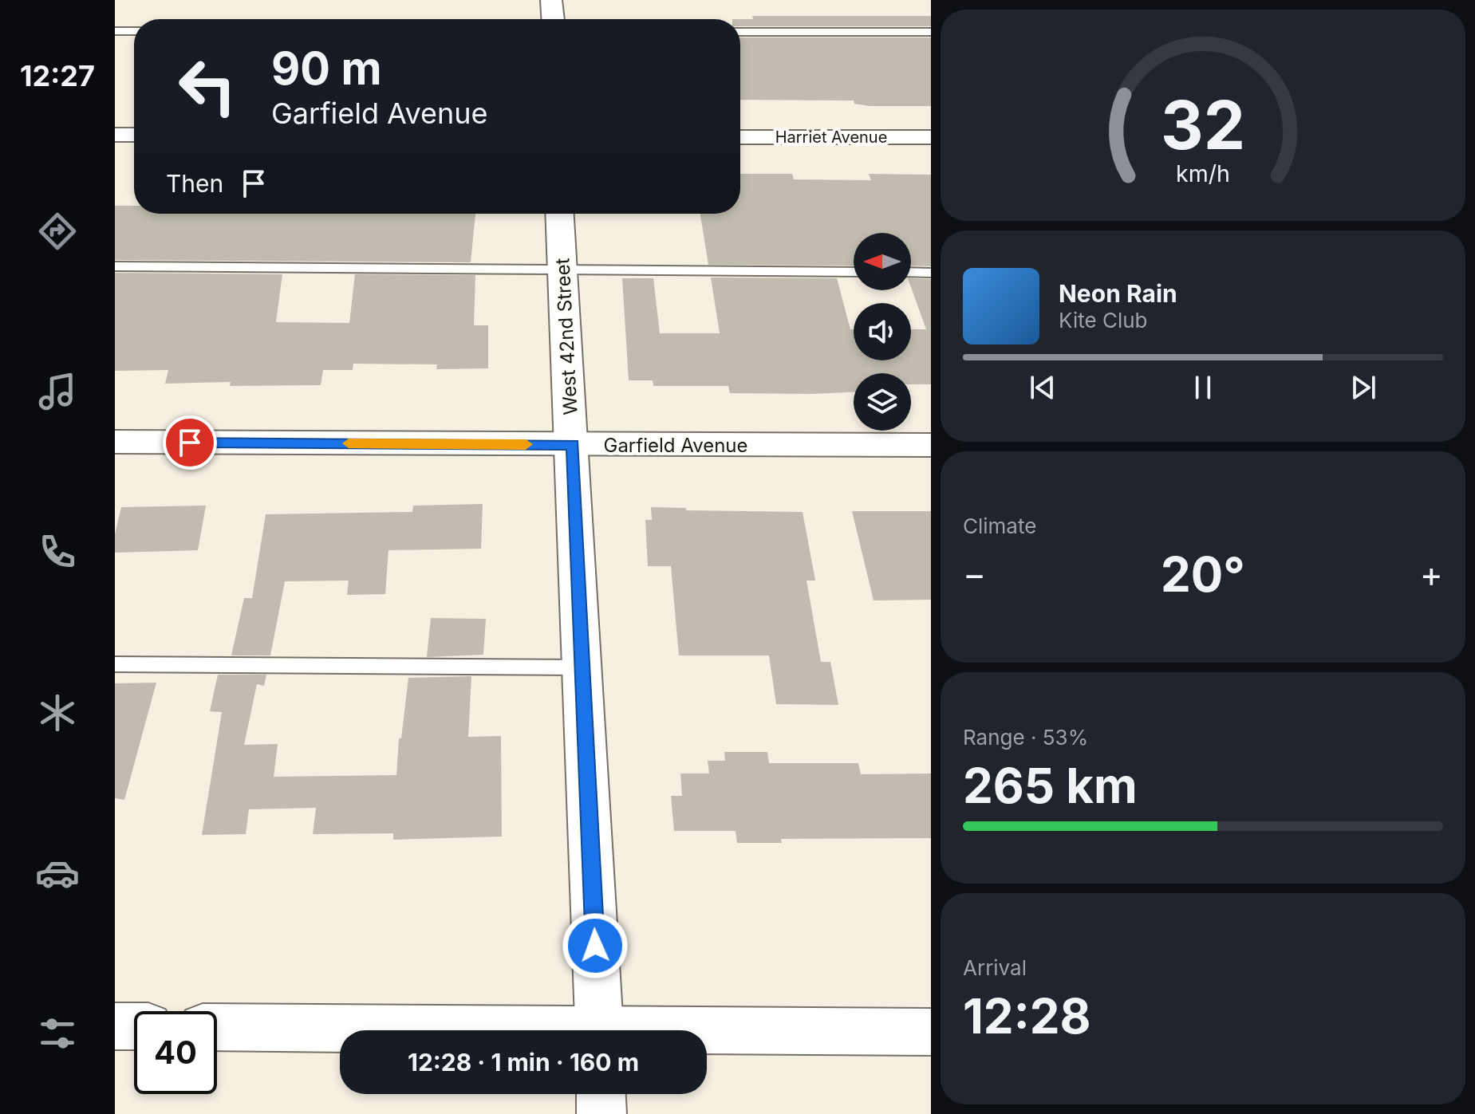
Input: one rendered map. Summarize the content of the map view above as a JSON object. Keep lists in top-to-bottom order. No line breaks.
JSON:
{"streets":{"street":["Harriet Avenue","West 42nd Street","Garfield Avenue"]},"crossings":[["West 42nd Street","Garfield Avenue"]],"north":"left","page":{"tabs":"12:27","turn":["90 m","Garfield Avenue"],"then":"Then","song":["Neon Rain","Kite Club"],"tile":["Climate",["Range · 53%","265 km"],["Arrival","12:28"]],"heat":["−","20°","+"],"limit":"40","trip":"12:28 · 1 min · 160 m","gauge":["32","km/h"]}}
